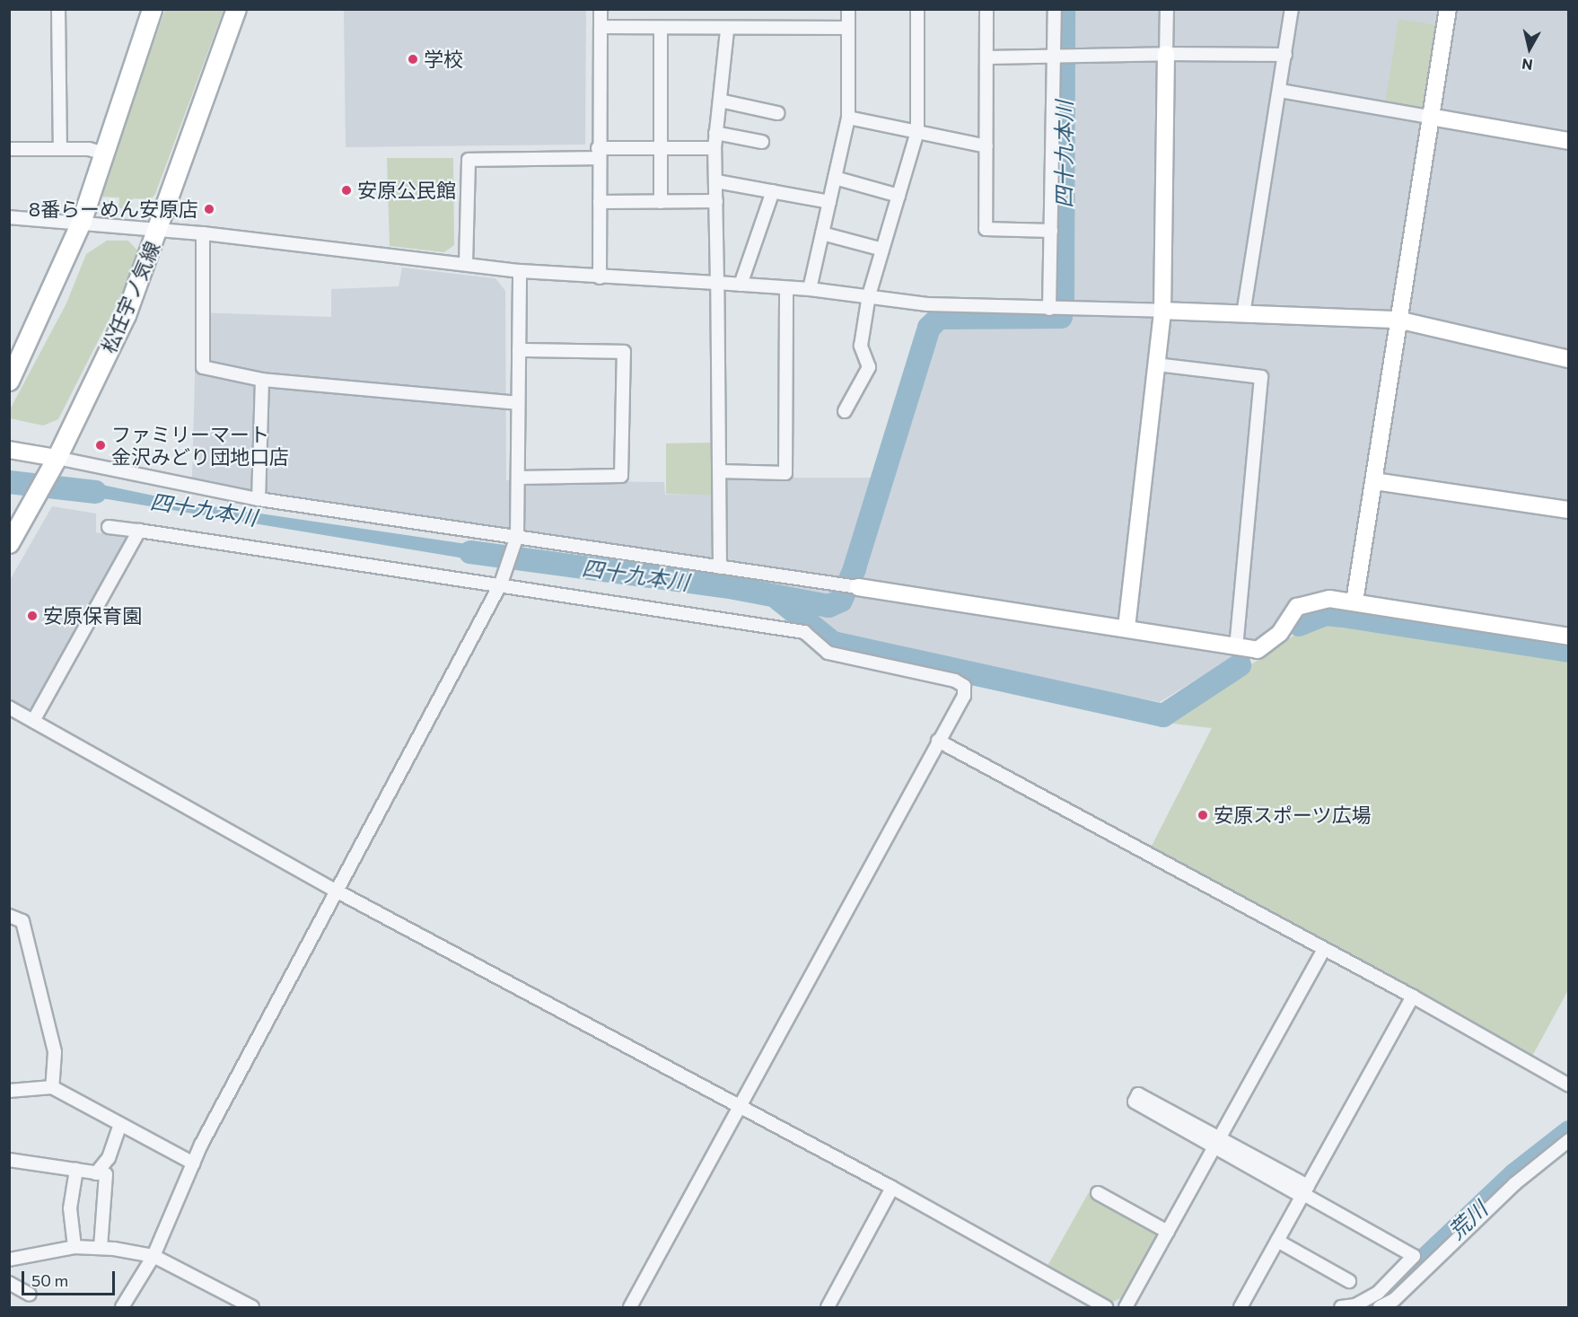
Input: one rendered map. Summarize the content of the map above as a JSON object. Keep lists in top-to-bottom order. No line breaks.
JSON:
{"streets":{"main road":["松任宇ノ気線"]},"water":["四十九本川","荒川"],"places":["学校","安原公民館","8番らーめん安原店","ファミリーマート 金沢みどり団地口店","安原保育園","安原スポーツ広場"],"scale_bar":"50 m","north":"bottom"}
